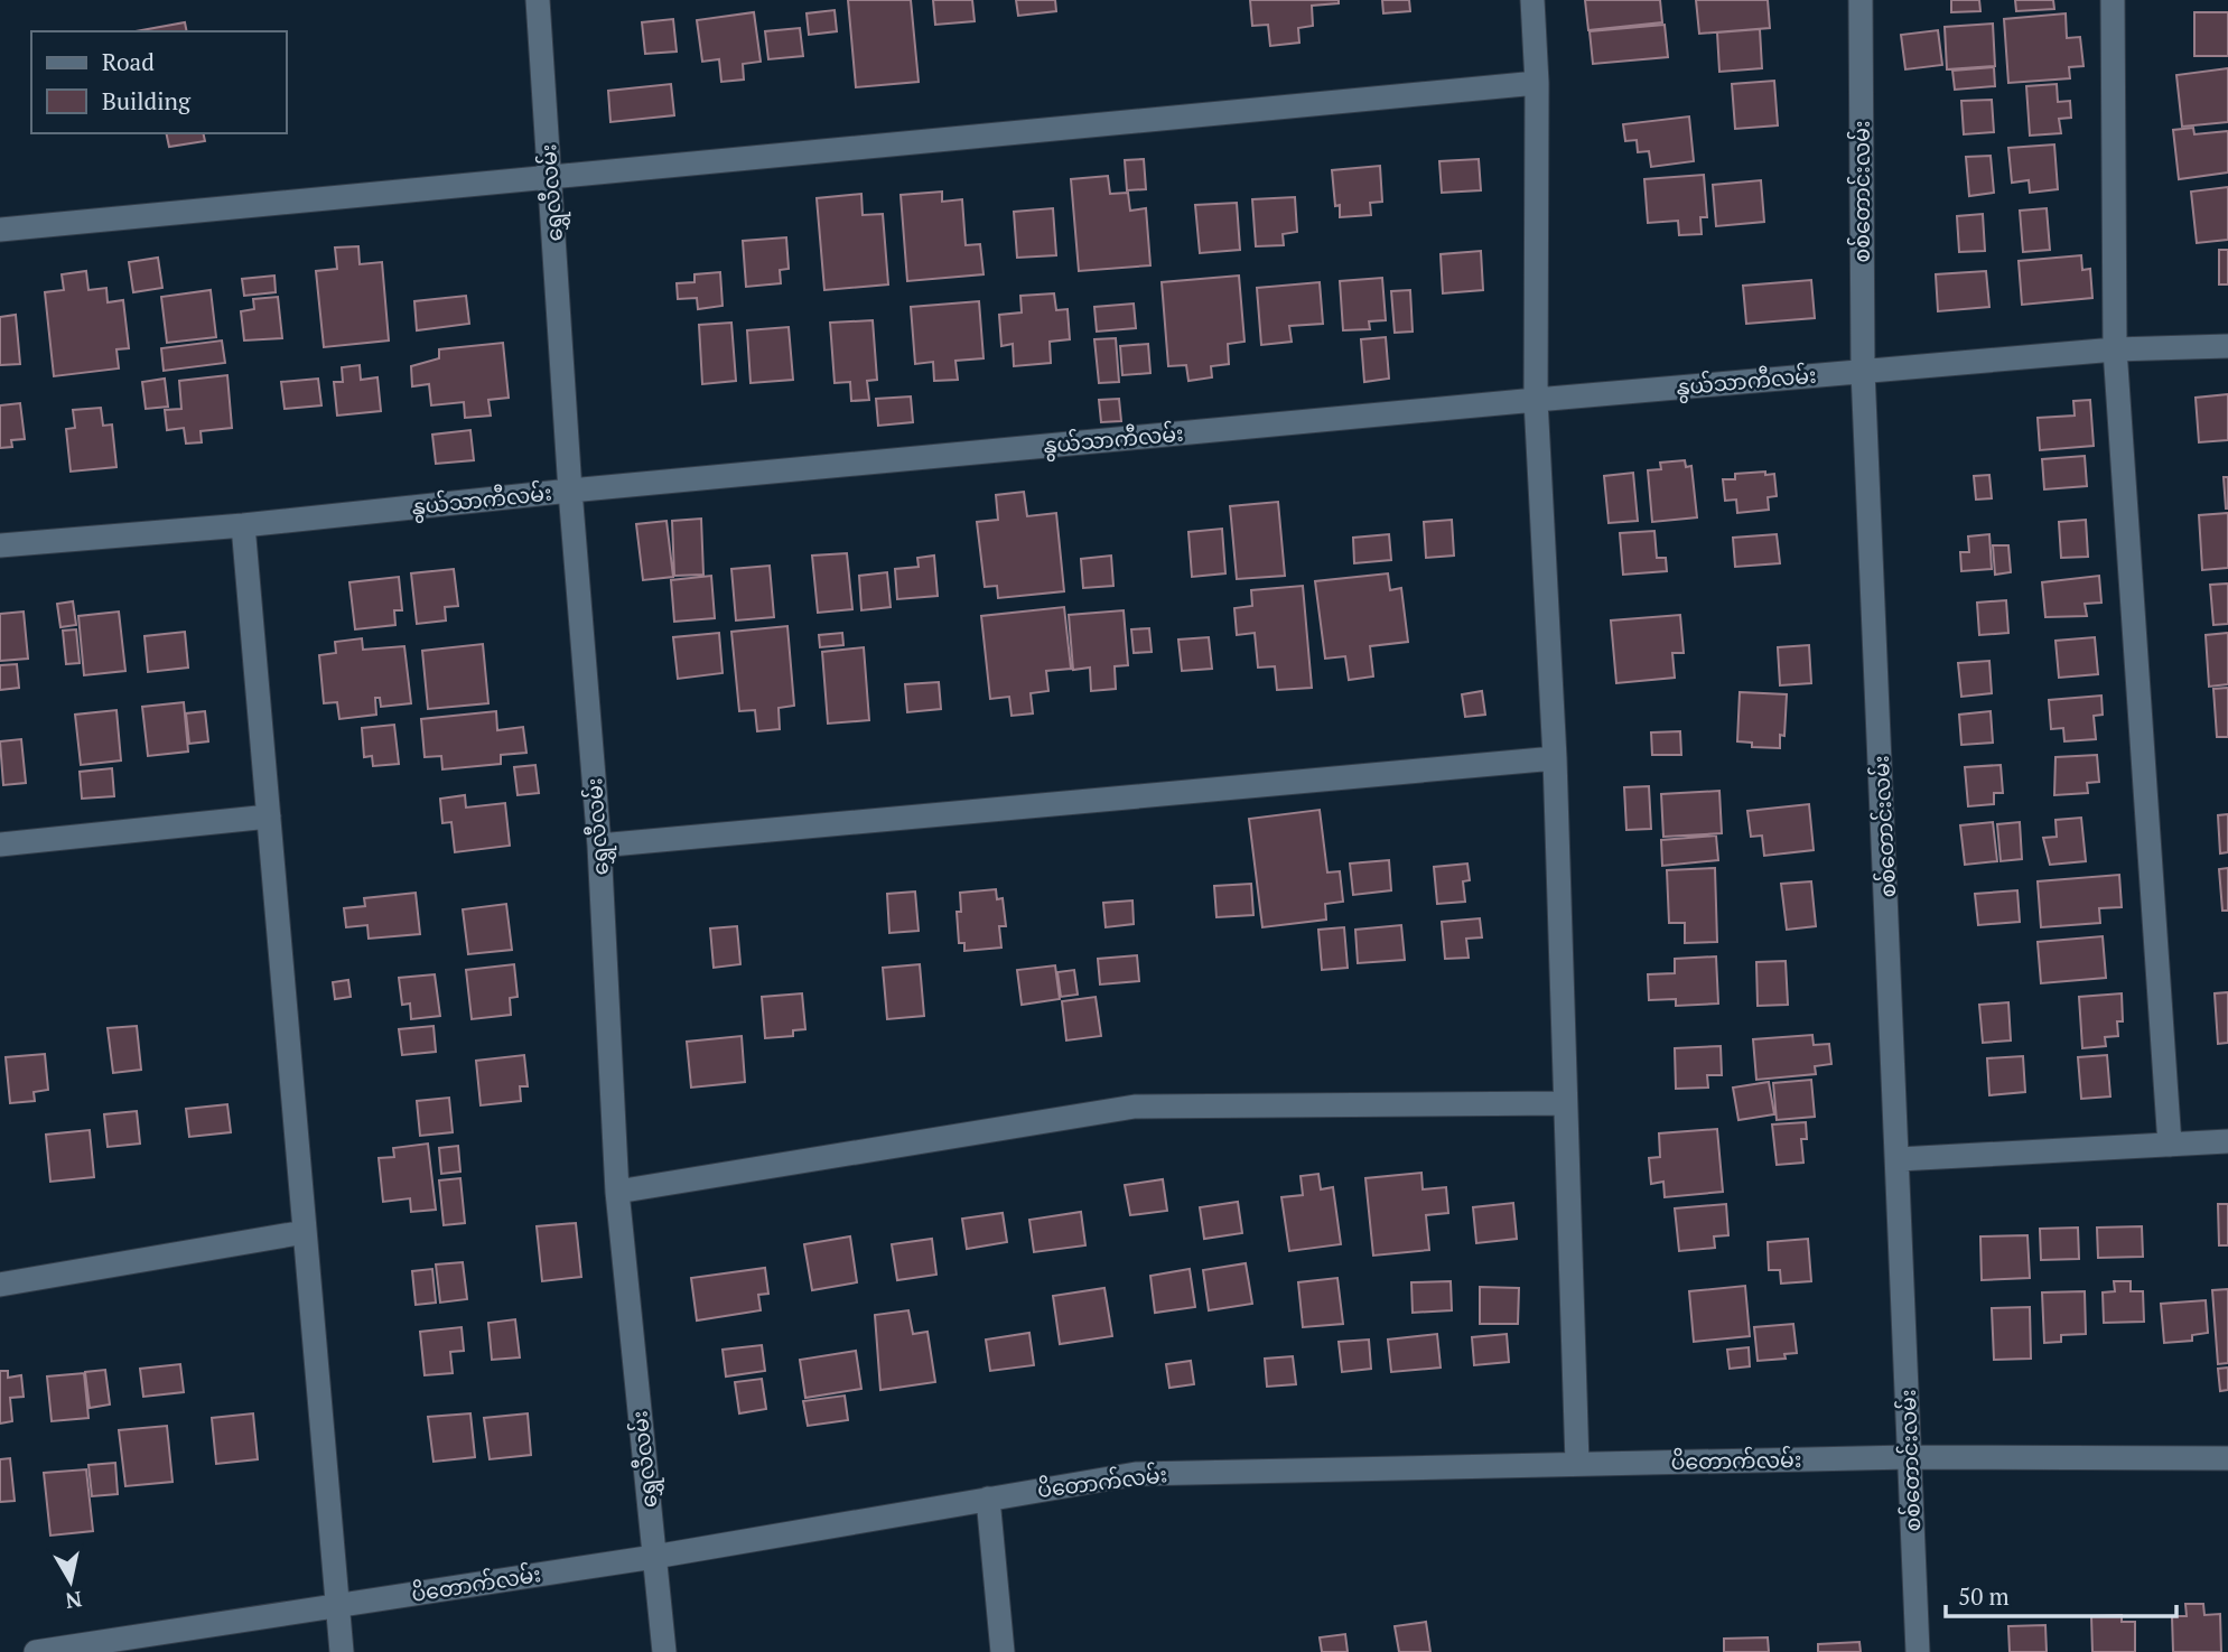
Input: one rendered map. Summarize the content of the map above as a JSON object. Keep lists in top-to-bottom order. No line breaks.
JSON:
{"streets":{"street":["စစ်တောင်းလမ်း","ရွှေလီလမ်း","နွယ်သာကီလမ်း","ပိတောက်လမ်း"]},"crossings":[["စစ်တောင်းလမ်း","နွယ်သာကီလမ်း"],["စစ်တောင်းလမ်း","ပိတောက်လမ်း"],["ရွှေလီလမ်း","နွယ်သာကီလမ်း"],["ရွှေလီလမ်း","ပိတောက်လမ်း"]],"legend":["Road","Building"],"scale_bar":"50 m","north":"bottom"}
